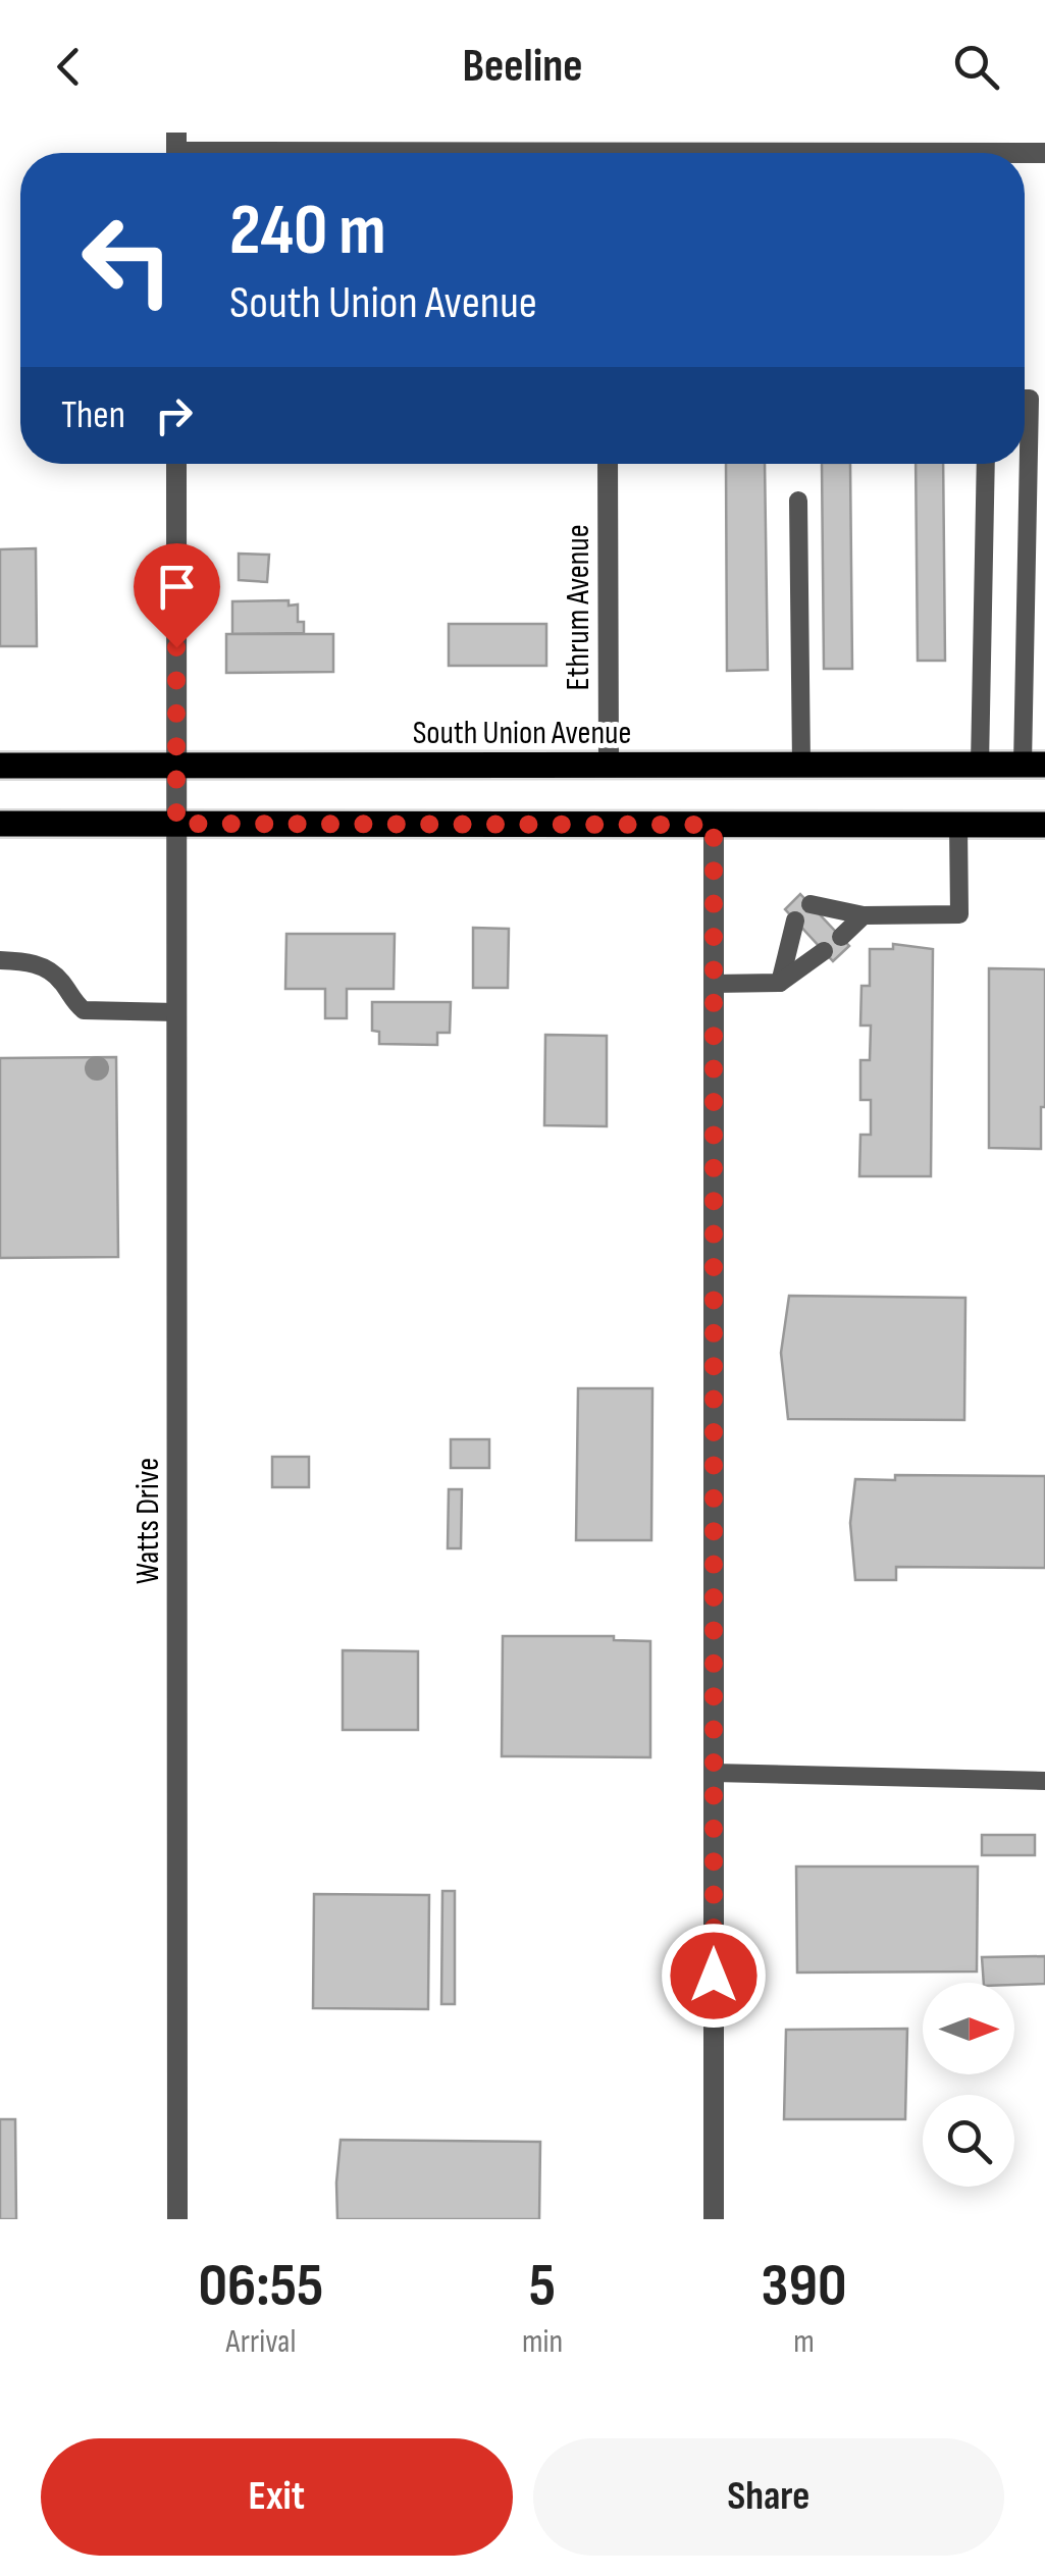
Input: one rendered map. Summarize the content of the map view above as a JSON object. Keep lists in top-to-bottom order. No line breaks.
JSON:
{"streets":{"main road":["South Union Avenue"],"street":["Ethrum Avenue","Watts Drive"]},"crossings":[["Ethrum Avenue","South Union Avenue"],["South Union Avenue","Watts Drive"]],"north":"right","page":{"header":"Beeline","turn":["240 m","South Union Avenue"],"then":"Then","eta":["06:55","Arrival","5","min","390","m"],"buttons":["Exit","Share"]}}
